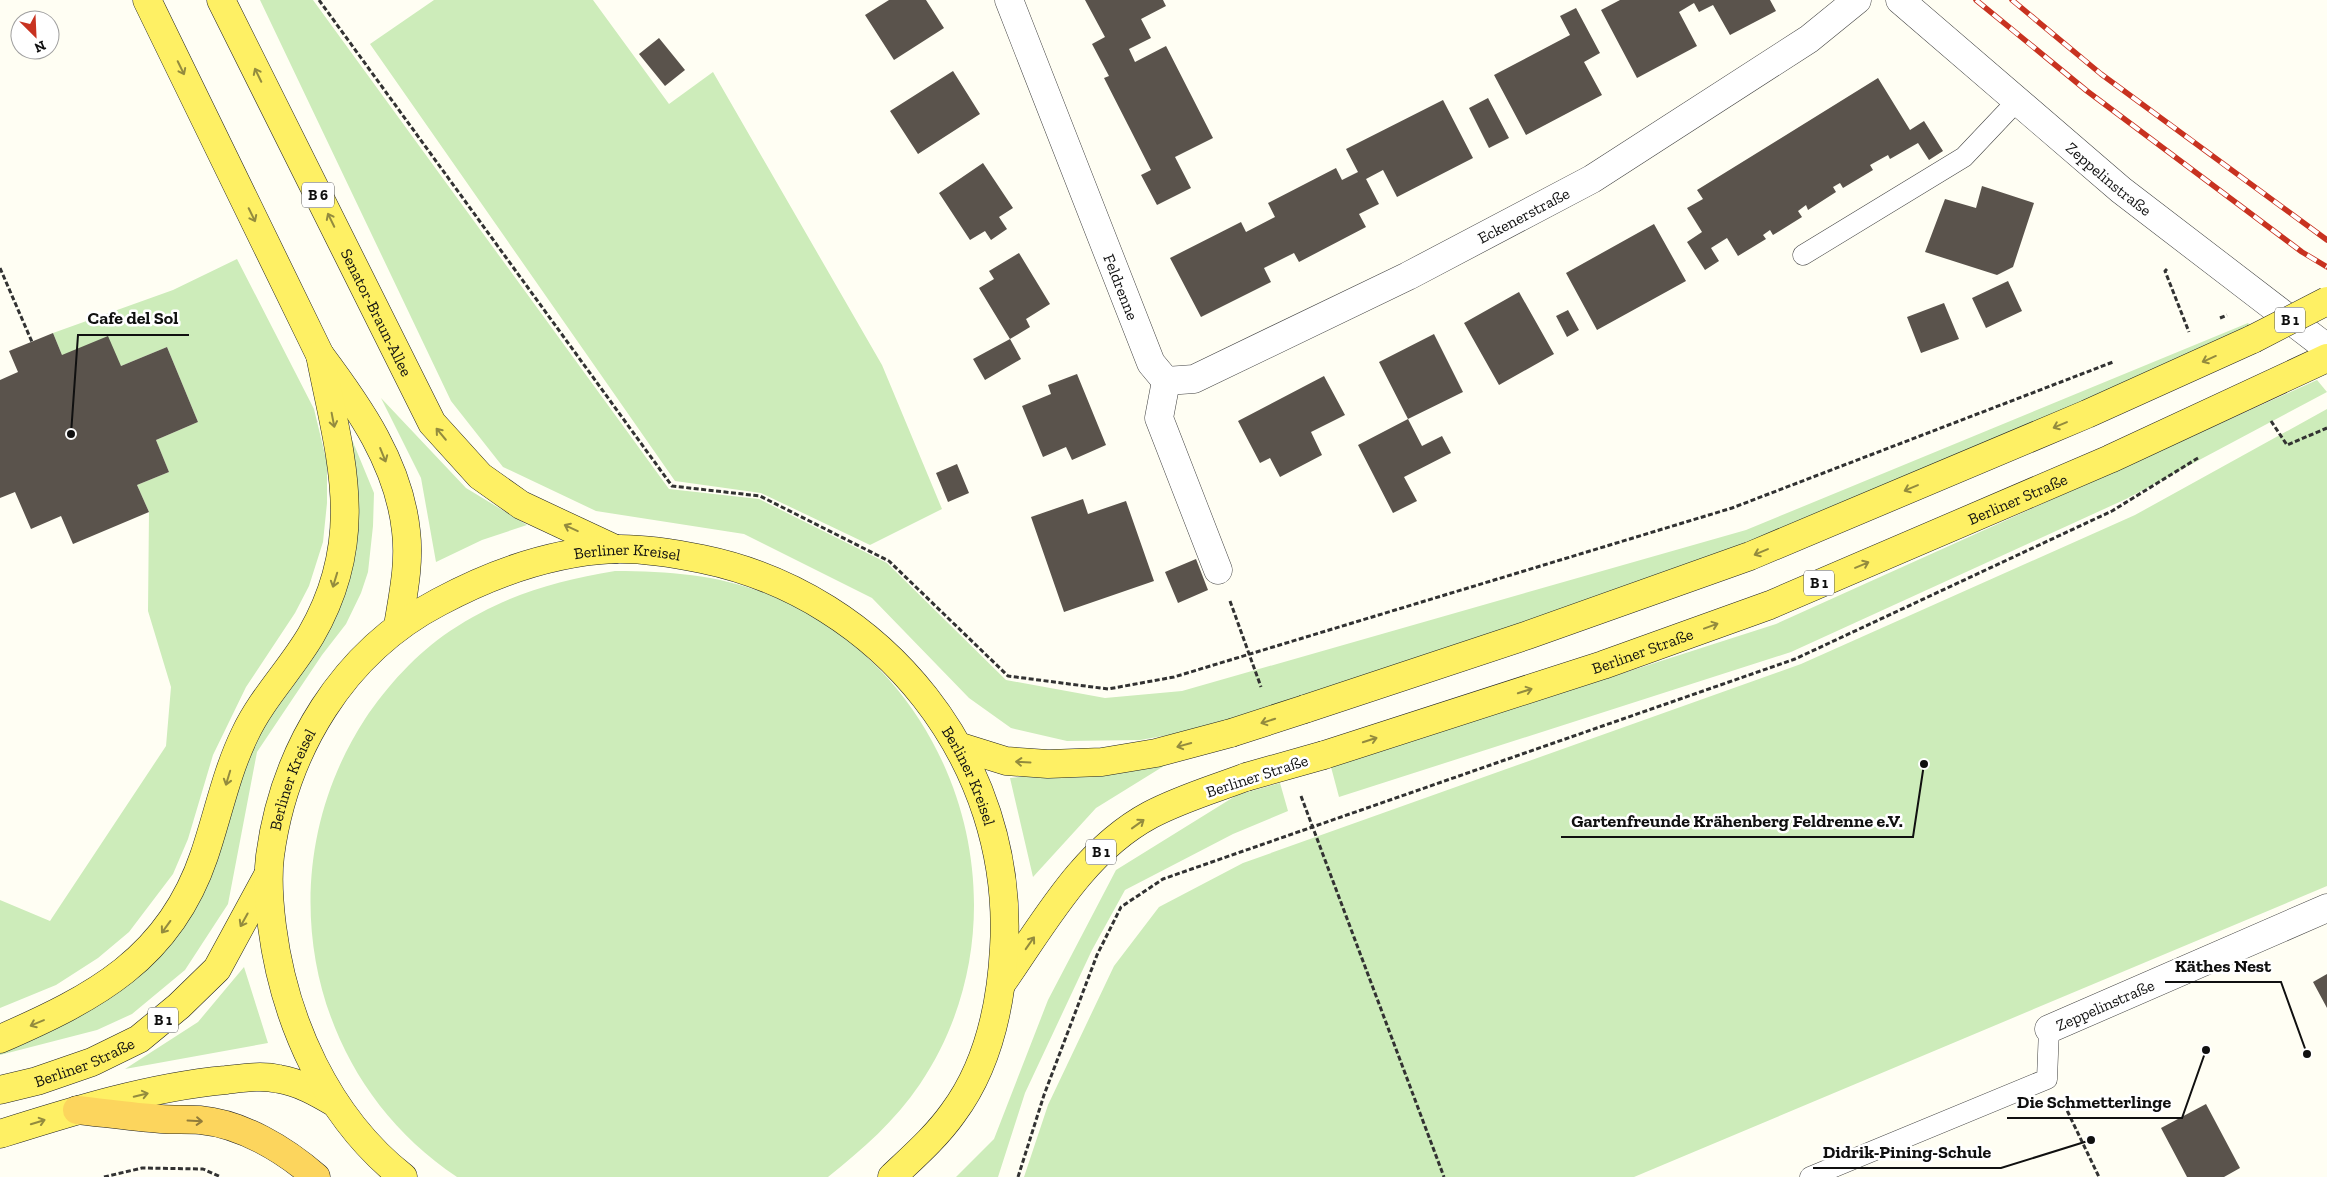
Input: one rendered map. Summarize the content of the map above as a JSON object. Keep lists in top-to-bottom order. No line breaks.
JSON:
{"streets":{"main road":["B 6","Senator-Braun-Allee","B 1","Berliner Straße","Berliner Kreisel"],"street":["Zeppelinstraße","Eckenerstraße","Feldrenne"]},"crossings":[["Eckenerstraße","Feldrenne"],["Senator-Braun-Allee","Berliner Kreisel"],["B 1","Berliner Kreisel"],["Berliner Straße","Berliner Kreisel"]],"places":["Cafe del Sol","Gartenfreunde Krähenberg Feldrenne e.V.","Die Schmetterlinge","Käthes Nest","Didrik-Pining-Schule"],"north":"bottom right"}
